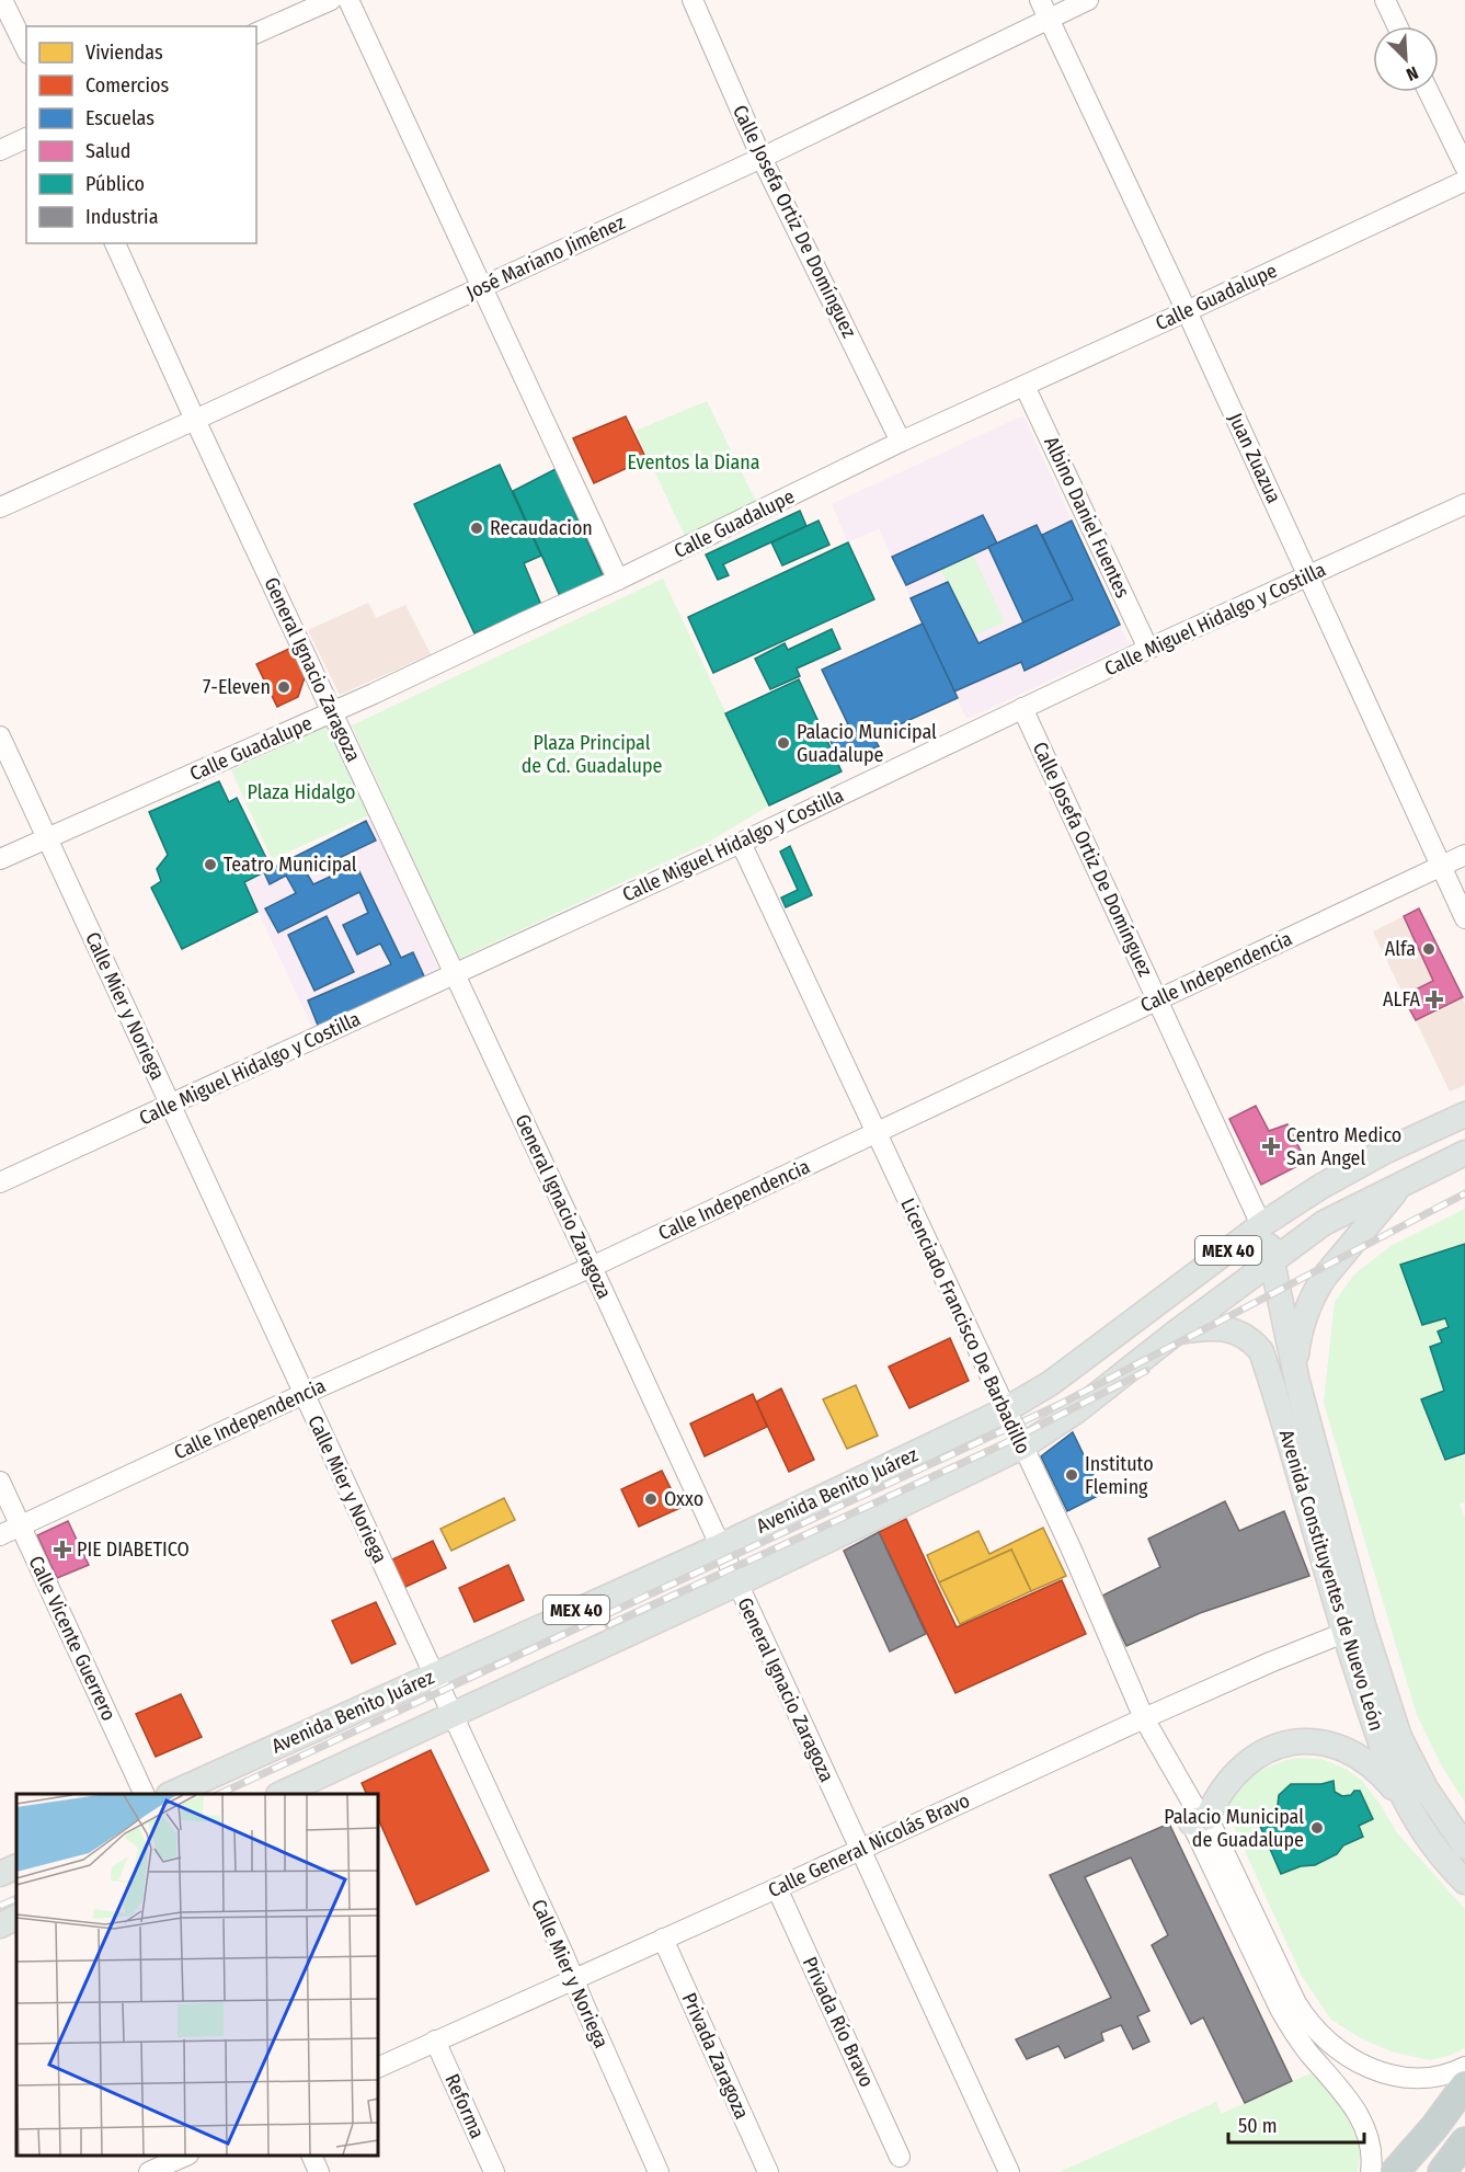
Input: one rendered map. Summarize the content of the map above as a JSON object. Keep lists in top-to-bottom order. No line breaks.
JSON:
{"streets":{"main road":["MEX 40","Avenida Benito Juárez","Avenida Constituyentes de Nuevo León"],"street":["Calle Josefa Ortiz De Domínguez","José Mariano Jiménez","Calle Guadalupe","Juan Zuazua","Albino Daniel Fuentes","Calle Miguel Hidalgo y Costilla","General Ignacio Zaragoza","Calle Independencia","Calle Mier y Noriega","Licenciado Francisco De Barbadillo","Calle Vicente Guerrero","Calle General Nicolás Bravo","Privada Río Bravo","Privada Zaragoza","Reforma"]},"crossings":[["Calle Josefa Ortiz De Domínguez","José Mariano Jiménez"],["Calle Josefa Ortiz De Domínguez","Calle Guadalupe"],["Calle Josefa Ortiz De Domínguez","Calle Miguel Hidalgo y Costilla"],["Calle Josefa Ortiz De Domínguez","Calle Independencia"],["Calle Josefa Ortiz De Domínguez","Avenida Benito Juárez"],["Calle Josefa Ortiz De Domínguez","Avenida Constituyentes de Nuevo León"],["José Mariano Jiménez","Juan Zuazua"],["José Mariano Jiménez","General Ignacio Zaragoza"],["Calle Guadalupe","Juan Zuazua"],["Calle Guadalupe","Albino Daniel Fuentes"],["Calle Guadalupe","General Ignacio Zaragoza"],["Calle Guadalupe","Calle Mier y Noriega"],["Juan Zuazua","Calle Miguel Hidalgo y Costilla"],["Juan Zuazua","Calle Independencia"],["Albino Daniel Fuentes","Calle Miguel Hidalgo y Costilla"],["Calle Miguel Hidalgo y Costilla","General Ignacio Zaragoza"],["Calle Miguel Hidalgo y Costilla","Calle Mier y Noriega"],["Calle Miguel Hidalgo y Costilla","Licenciado Francisco De Barbadillo"],["General Ignacio Zaragoza","Calle Independencia"],["General Ignacio Zaragoza","Avenida Benito Juárez"],["General Ignacio Zaragoza","Calle General Nicolás Bravo"],["Calle Independencia","Calle Mier y Noriega"],["Calle Independencia","Licenciado Francisco De Barbadillo"],["Calle Independencia","Calle Vicente Guerrero"],["Calle Mier y Noriega","Avenida Benito Juárez"],["Calle Mier y Noriega","Calle General Nicolás Bravo"],["Licenciado Francisco De Barbadillo","Avenida Benito Juárez"],["Licenciado Francisco De Barbadillo","Calle General Nicolás Bravo"],["Avenida Benito Juárez","Avenida Constituyentes de Nuevo León"],["Avenida Constituyentes de Nuevo León","Calle General Nicolás Bravo"],["Calle General Nicolás Bravo","Privada Río Bravo"],["Calle General Nicolás Bravo","Privada Zaragoza"],["Calle General Nicolás Bravo","Reforma"]],"parks":["Eventos la Diana","Plaza Principal de Cd. Guadalupe","Plaza Hidalgo"],"places":{"other":["Recaudacion","7-Eleven","Palacio Municipal Guadalupe","Teatro Municipal","Alfa","Instituto Fleming","Oxxo","Palacio Municipal de Guadalupe"],"health":["ALFA","Centro Medico San Angel","PIE DIABETICO"]},"legend":["Viviendas","Comercios","Escuelas","Salud","Público","Industria"],"scale_bar":"50 m","north":"bottom right"}
